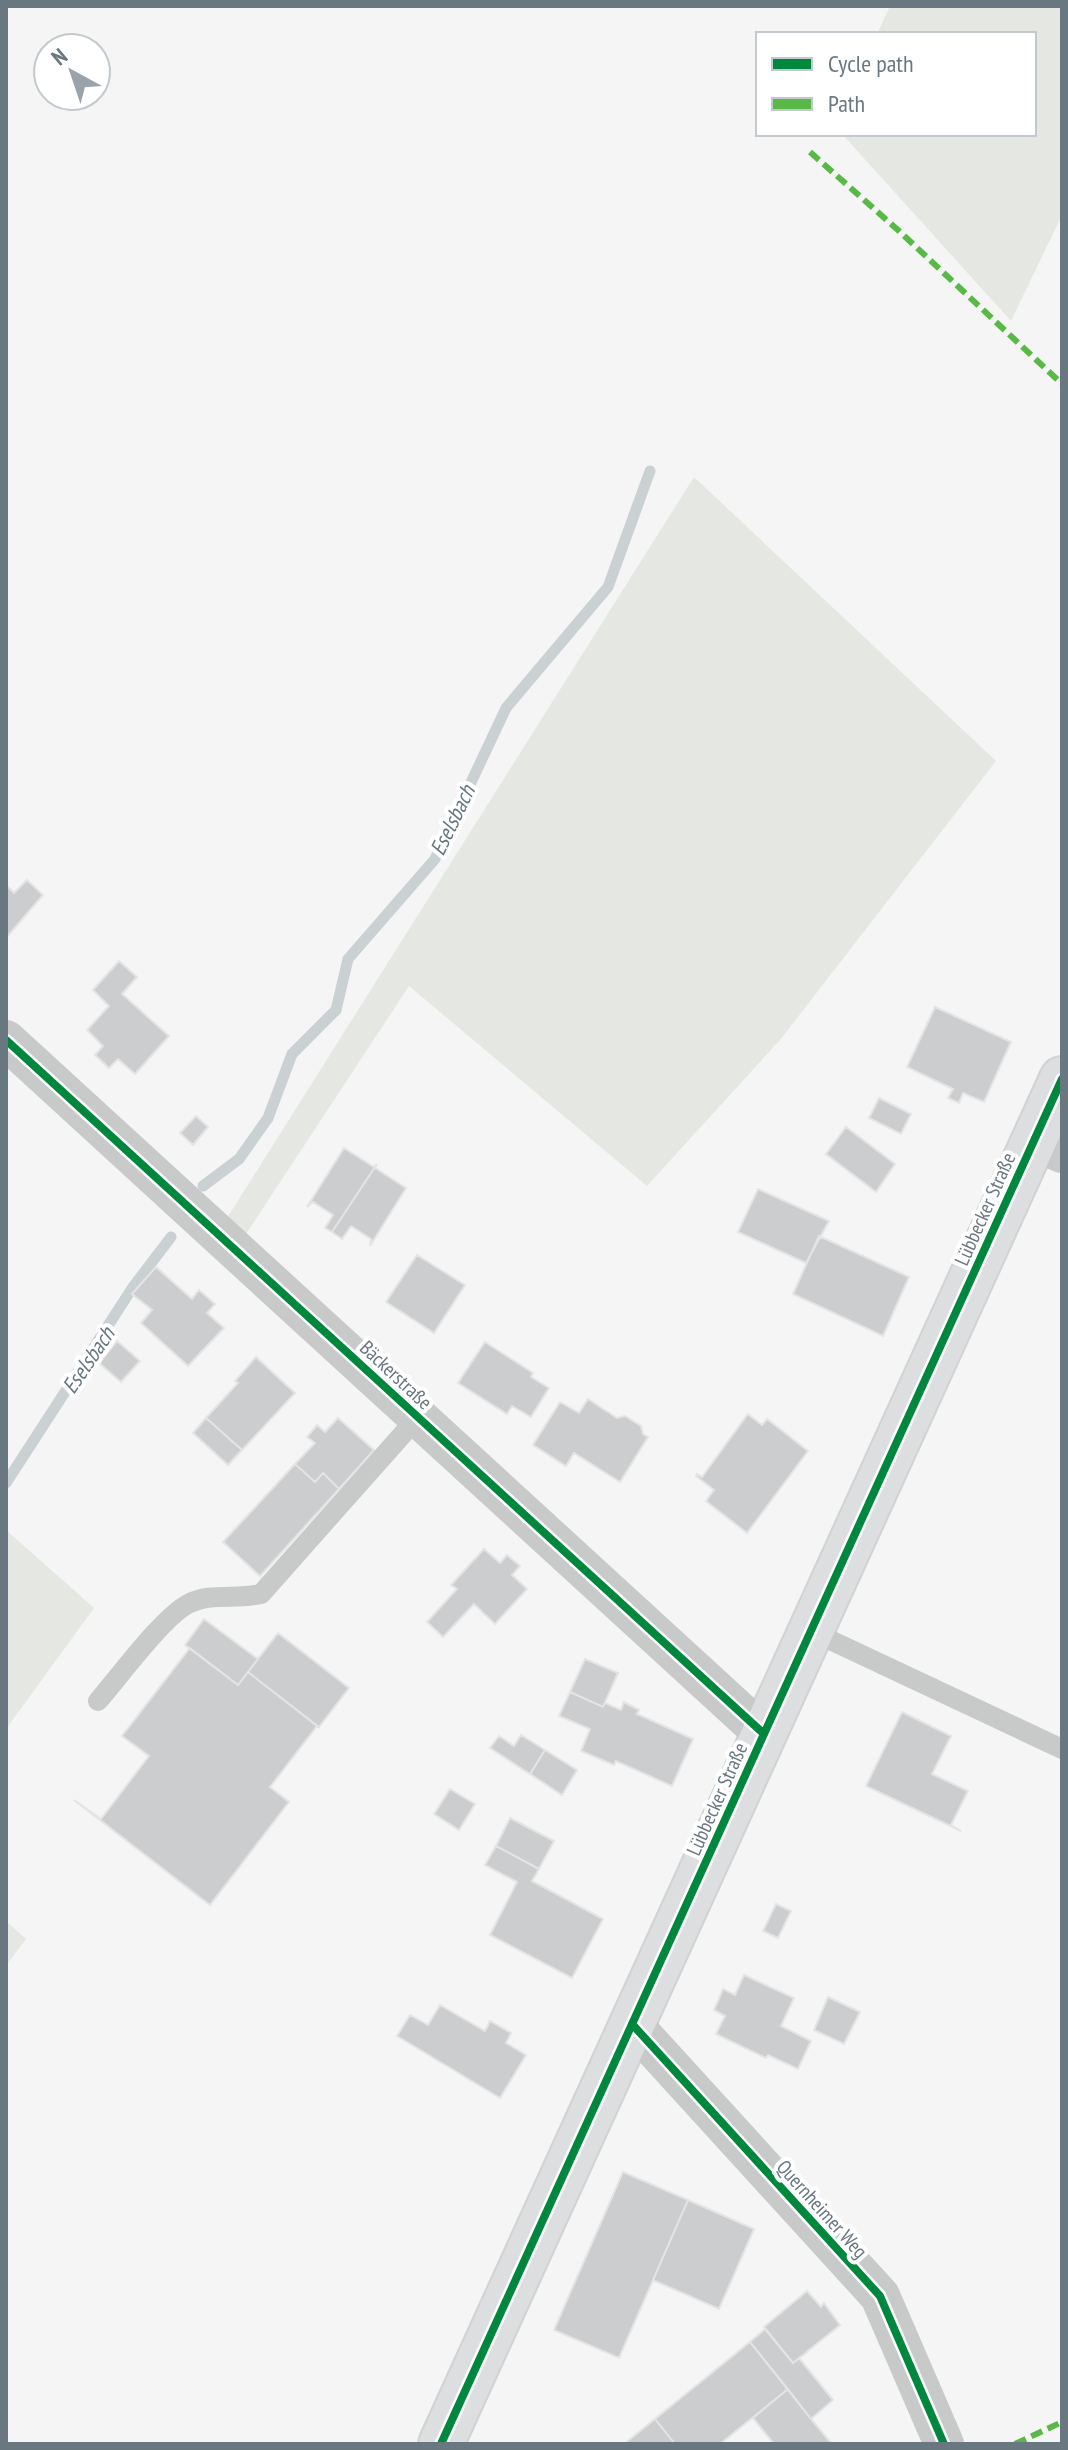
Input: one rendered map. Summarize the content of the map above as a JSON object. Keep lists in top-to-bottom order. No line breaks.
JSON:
{"streets":{"main road":["Lübbecker Straße"],"street":["Bäckerstraße","Quernheimer Weg"]},"crossings":[["Lübbecker Straße","Bäckerstraße"],["Lübbecker Straße","Quernheimer Weg"]],"water":["Eselsbach"],"legend":["Cycle path","Path"],"north":"top left"}
